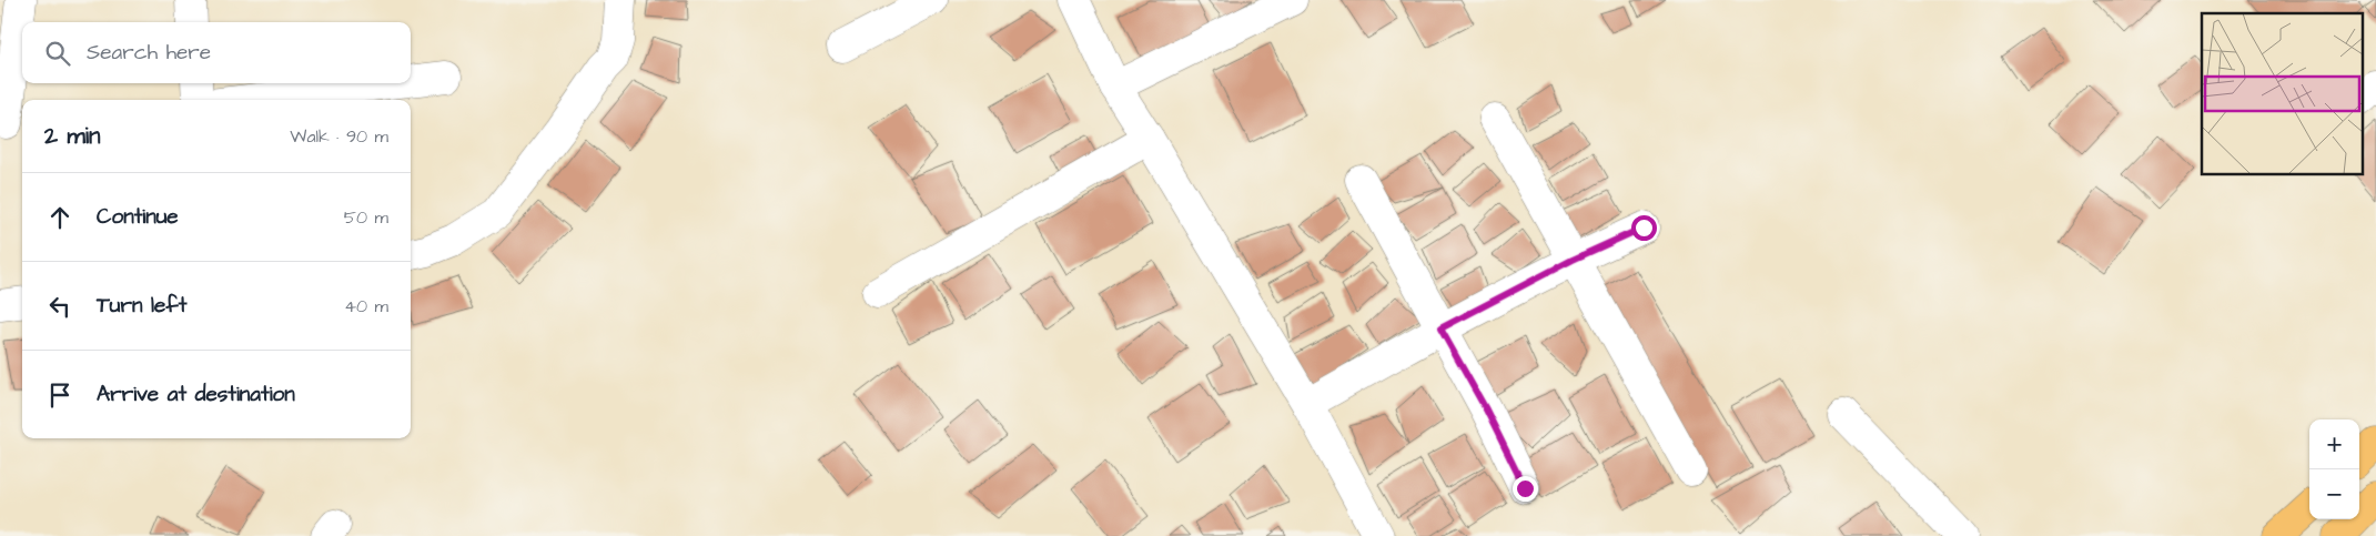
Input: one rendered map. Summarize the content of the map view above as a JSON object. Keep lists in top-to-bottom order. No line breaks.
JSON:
{"page":{"search":"Search here","heading":["2 min","Walk · 90 m"],"list":[["Continue","50 m"],["Turn left","40 m"],"Arrive at destination"],"map_buttons":["+","−"]}}
